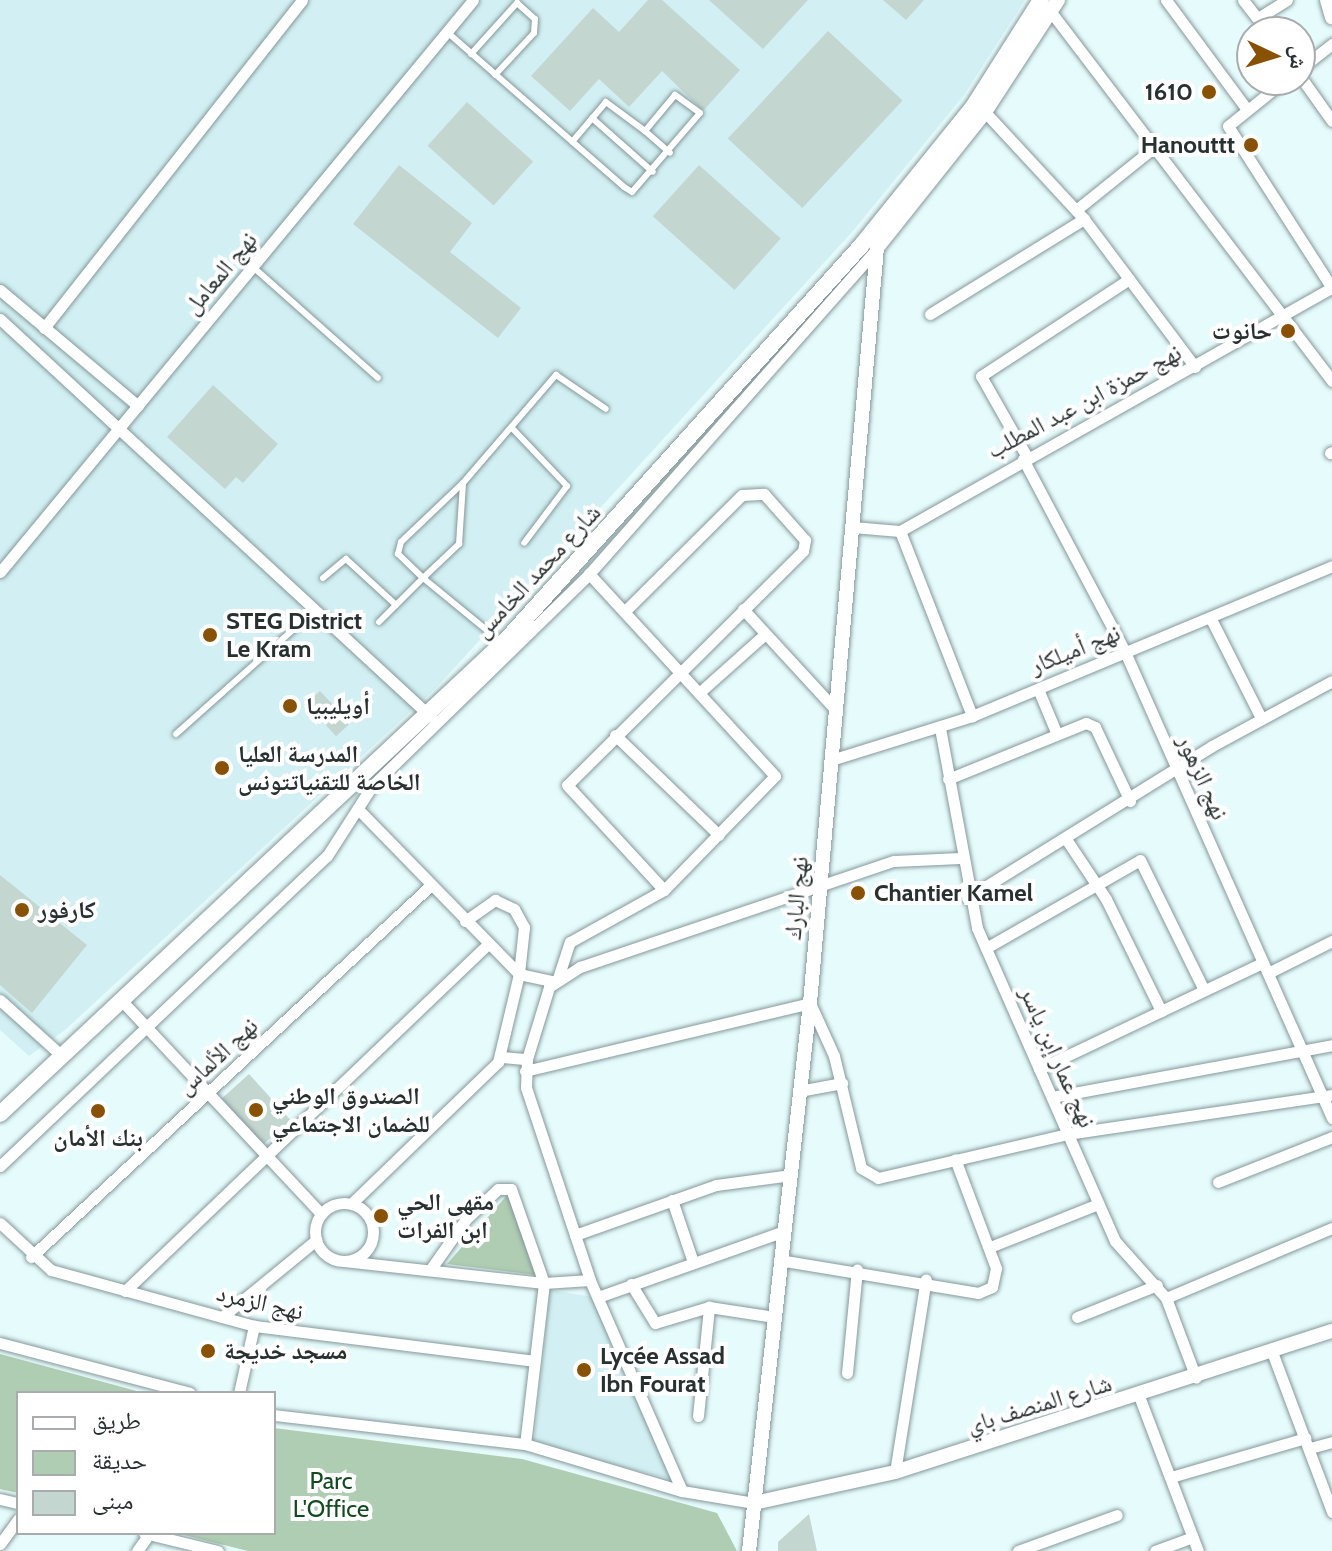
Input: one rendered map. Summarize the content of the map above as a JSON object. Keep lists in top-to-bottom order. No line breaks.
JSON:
{"streets":{"main road":["شارع محمد الخامس"],"street":["نهج المعامل","نهج حمزة ابن عبد المطلب","نهج أميلكار","نهج الزهور","نهج البارك","نهج الألماس","نهج عمار إبن ياسر","نهج الزمرد","شارع المنصف باي"]},"crossings":[["نهج حمزة ابن عبد المطلب","نهج الزهور"],["نهج أميلكار","نهج الزهور"],["نهج أميلكار","نهج البارك"],["نهج أميلكار","نهج عمار إبن ياسر"],["نهج البارك","شارع المنصف باي"],["نهج الألماس","نهج الزمرد"],["نهج عمار إبن ياسر","شارع المنصف باي"]],"parks":["Parc L'Office"],"places":["1610","Hanouttt","حانوت","STEG District Le Kram","أويليبيا","المدرسة العليا الخاصة للتقنياتتونس","Chantier Kamel","كارفور","الصندوق الوطني للضمان الاجتماعي","بنك الأمان","مقهى الحي ابن الفرات","مسجد خديجة","Lycée Assad Ibn Fourat"],"legend":["طريق","حديقة","مبنى"],"north":"right"}
